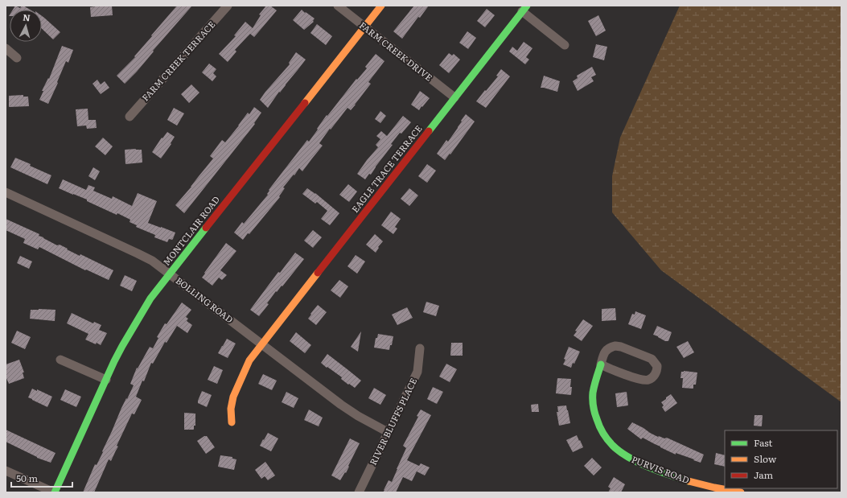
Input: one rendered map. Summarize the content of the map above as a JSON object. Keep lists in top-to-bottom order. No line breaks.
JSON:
{"streets":{"street":["FARM CREEK DRIVE","FARM CREEK TERRACE","EAGLE TRACE TERRACE","MONTCLAIR ROAD","BOLLING ROAD","RIVER BLUFFS PLACE","PURVIS ROAD"]},"crossings":[["FARM CREEK DRIVE","EAGLE TRACE TERRACE"],["FARM CREEK DRIVE","MONTCLAIR ROAD"],["EAGLE TRACE TERRACE","BOLLING ROAD"],["MONTCLAIR ROAD","BOLLING ROAD"],["BOLLING ROAD","RIVER BLUFFS PLACE"]],"legend":["Fast","Slow","Jam"],"scale_bar":"50 m","north":"top"}
